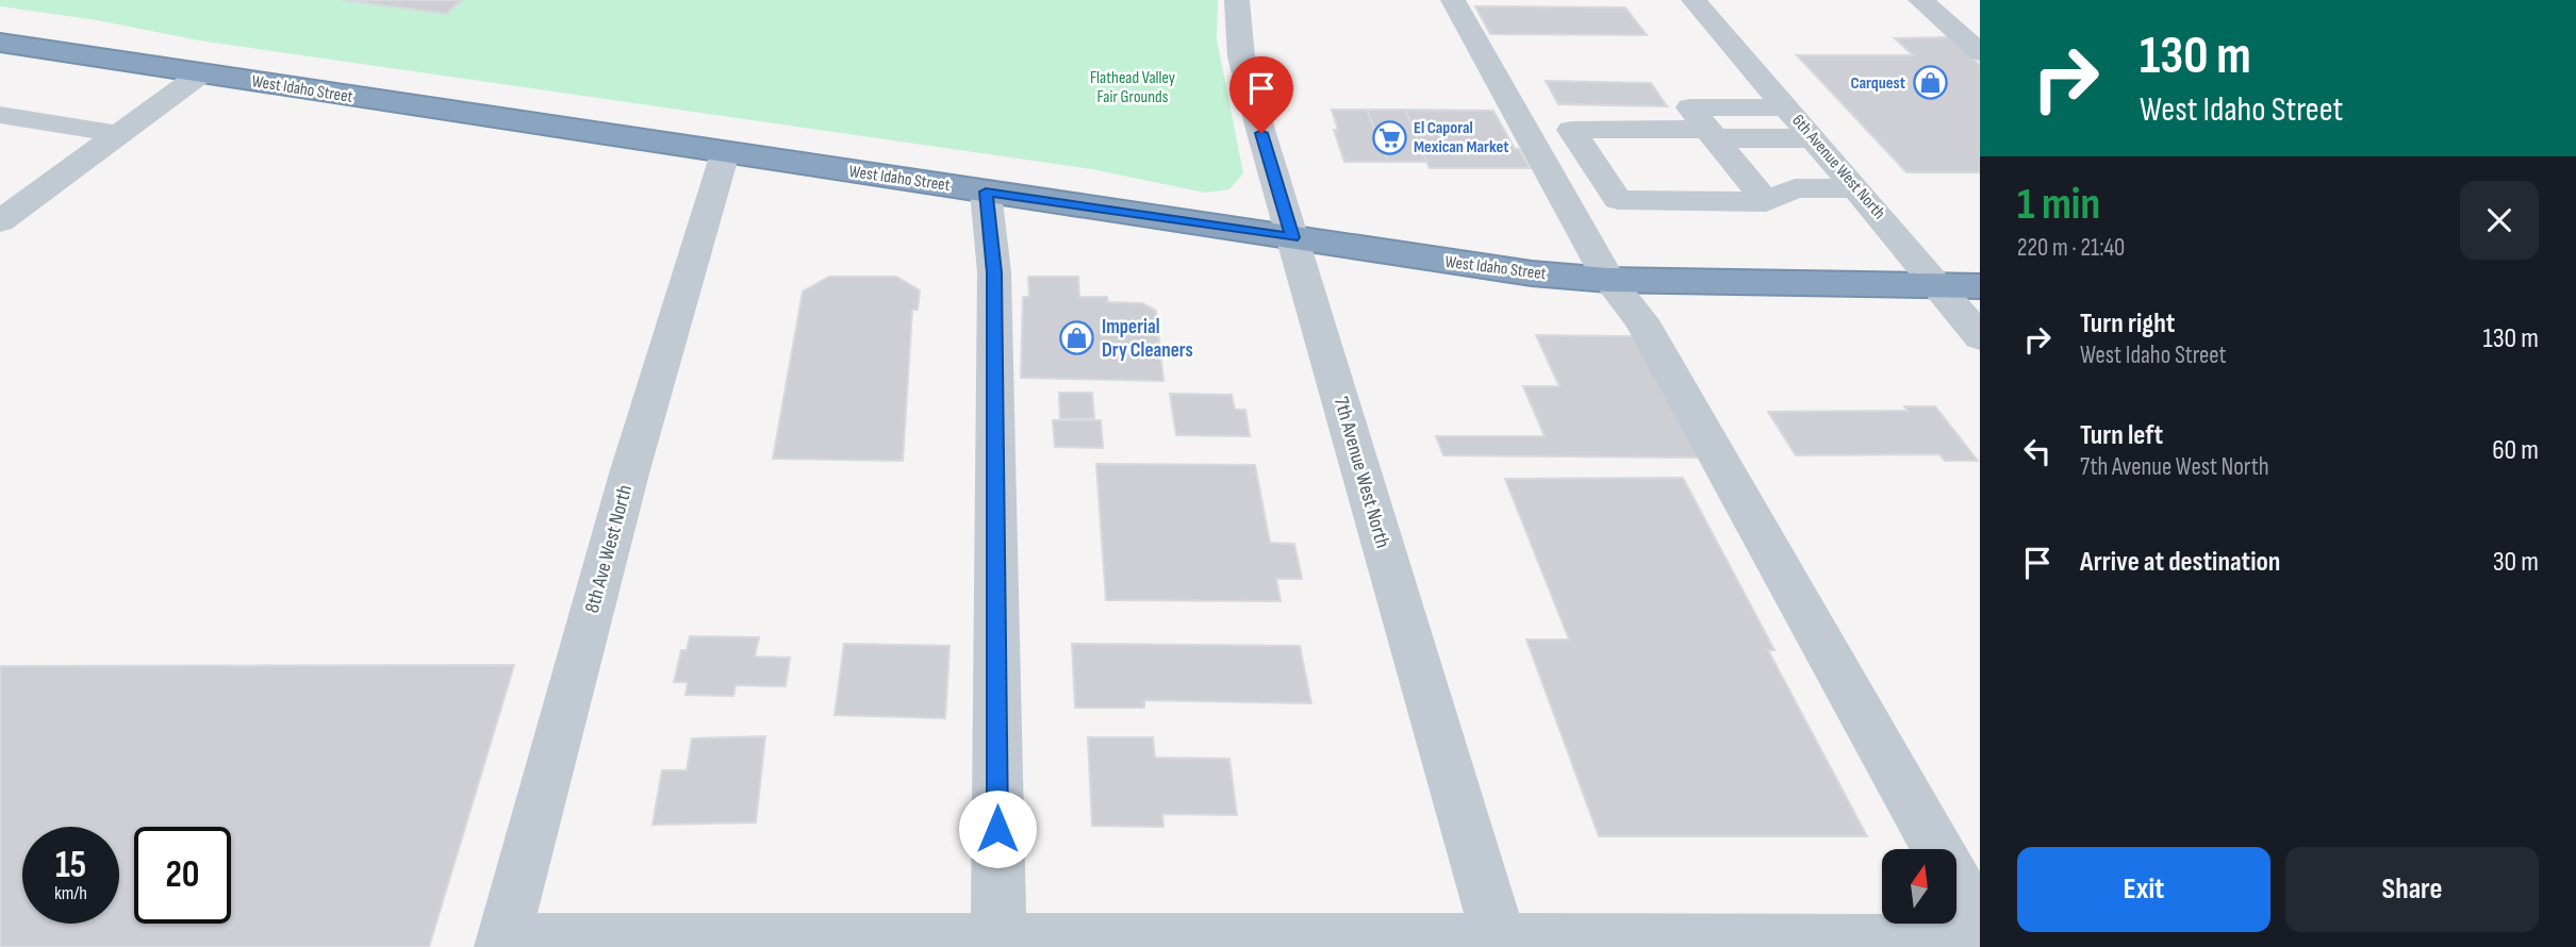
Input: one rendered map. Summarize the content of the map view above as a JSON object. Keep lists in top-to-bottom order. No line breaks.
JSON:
{"streets":{"highway":["West Idaho Street"],"street":["6th Avenue West North","7th Avenue West North","8th Ave West North"]},"crossings":[["West Idaho Street","6th Avenue West North"],["West Idaho Street","7th Avenue West North"],["West Idaho Street","8th Ave West North"]],"parks":["Flathead Valley Fair Grounds"],"places":{"shop":["Carquest","Imperial Dry Cleaners"],"supermarket":["El Caporal Mexican Market"]},"north":"top","page":{"turn":["130 m","West Idaho Street"],"heading":["1 min","220 m · 21:40"],"list":[{"name":"Turn right","note":"West Idaho Street","value":"130 m"},{"name":"Turn left","note":"7th Avenue West North","value":"60 m"},{"name":"Arrive at destination","value":"30 m"}],"speed":"15 km/h","limit":"20","buttons":["Exit","Share"]}}
